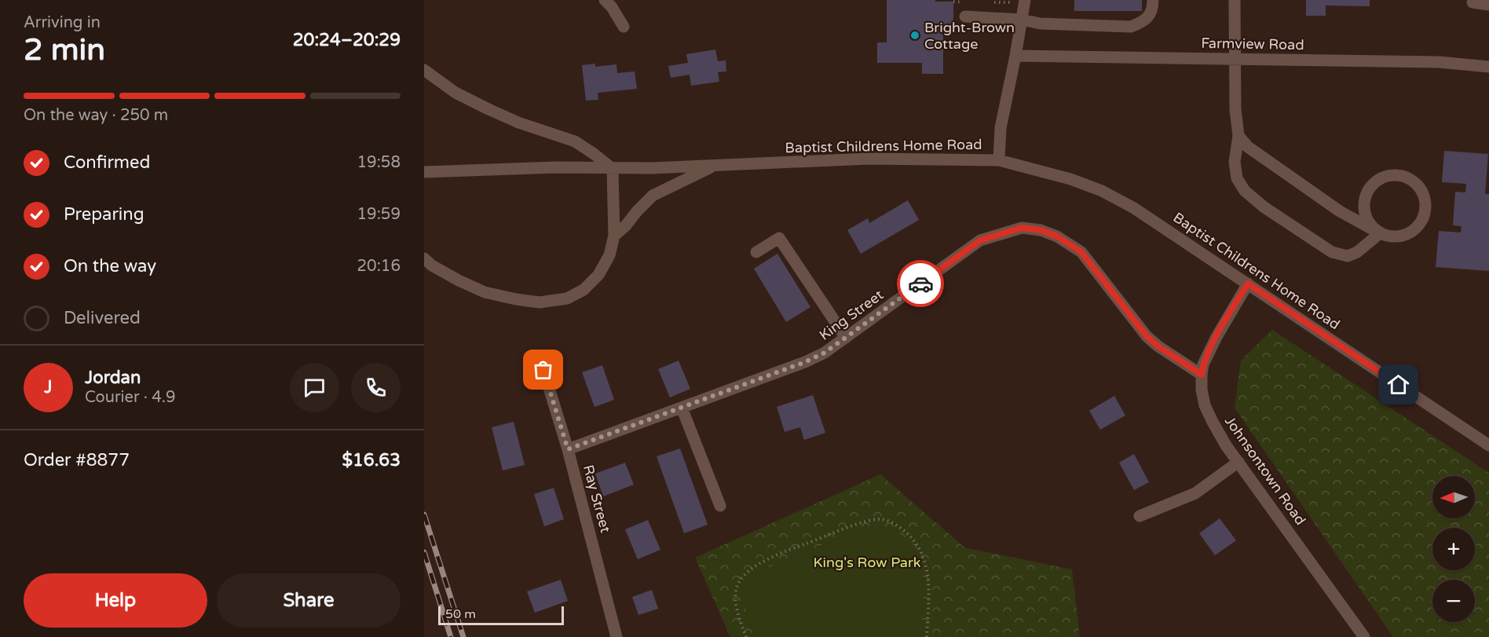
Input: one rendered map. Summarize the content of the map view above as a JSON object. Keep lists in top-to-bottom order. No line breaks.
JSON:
{"streets":{"street":["Farmview Road","Baptist Childrens Home Road","King Street","Johnsontown Road","Ray Street"]},"crossings":[["Baptist Childrens Home Road","Johnsontown Road"],["King Street","Johnsontown Road"],["King Street","Ray Street"]],"parks":["King's Row Park"],"places":["Bright-Brown Cottage"],"scale_bar":"50 m","north":"left","page":{"heading":["2 min","Arriving in","20:24–20:29"],"panel":["Jordan","Courier · 4.9","Order #8877","$16.63"],"bar":"On the way · 250 m","list":[["Confirmed","19:58"],["Preparing","19:59"],["On the way","20:16"],"Delivered"],"round":"J","map_buttons":["+","−"],"buttons":["Help","Share"],"scale":"50 m"}}
